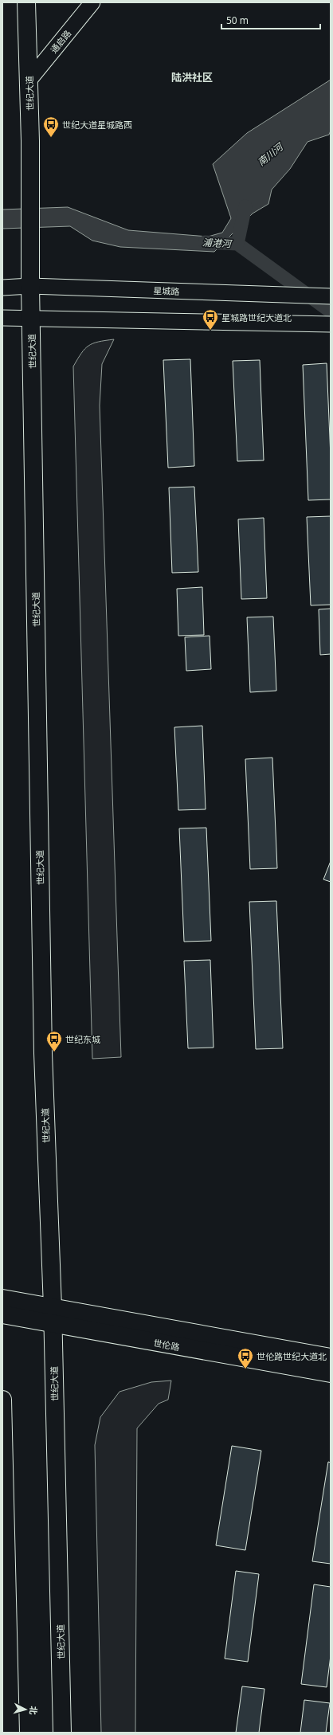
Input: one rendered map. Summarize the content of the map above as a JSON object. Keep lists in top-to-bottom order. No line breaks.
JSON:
{"streets":{"main road":["世纪大道","世伦路"],"street":["通启路","星城路"]},"crossings":[["通启路","世纪大道"],["世纪大道","星城路"],["世纪大道","世伦路"]],"districts":["陆洪社区"],"water":["南川河","浦港河"],"places":{"bus stop":["世纪大道星城路西","星城路世纪大道北","世纪东城","世伦路世纪大道北"]},"scale_bar":"50 m","north":"right"}
